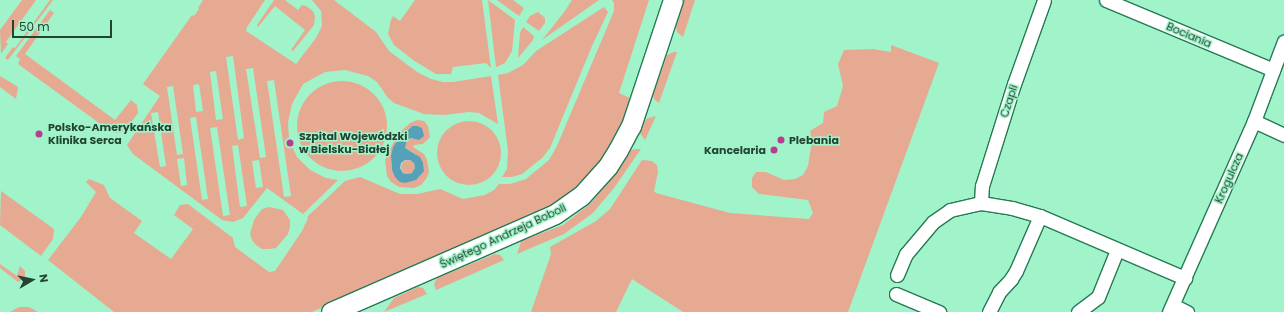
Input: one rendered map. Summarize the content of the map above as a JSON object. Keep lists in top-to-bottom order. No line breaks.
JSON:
{"streets":{"street":["Bociania","Czapli","Krogulcza","Świętego Andrzeja Boboli"]},"crossings":[["Bociania","Krogulcza"]],"places":["Polsko-Amerykańska Klinika Serca","Plebania","Szpital Wojewódzki w Bielsku-Białej","Kancelaria"],"scale_bar":"50 m","north":"right"}
